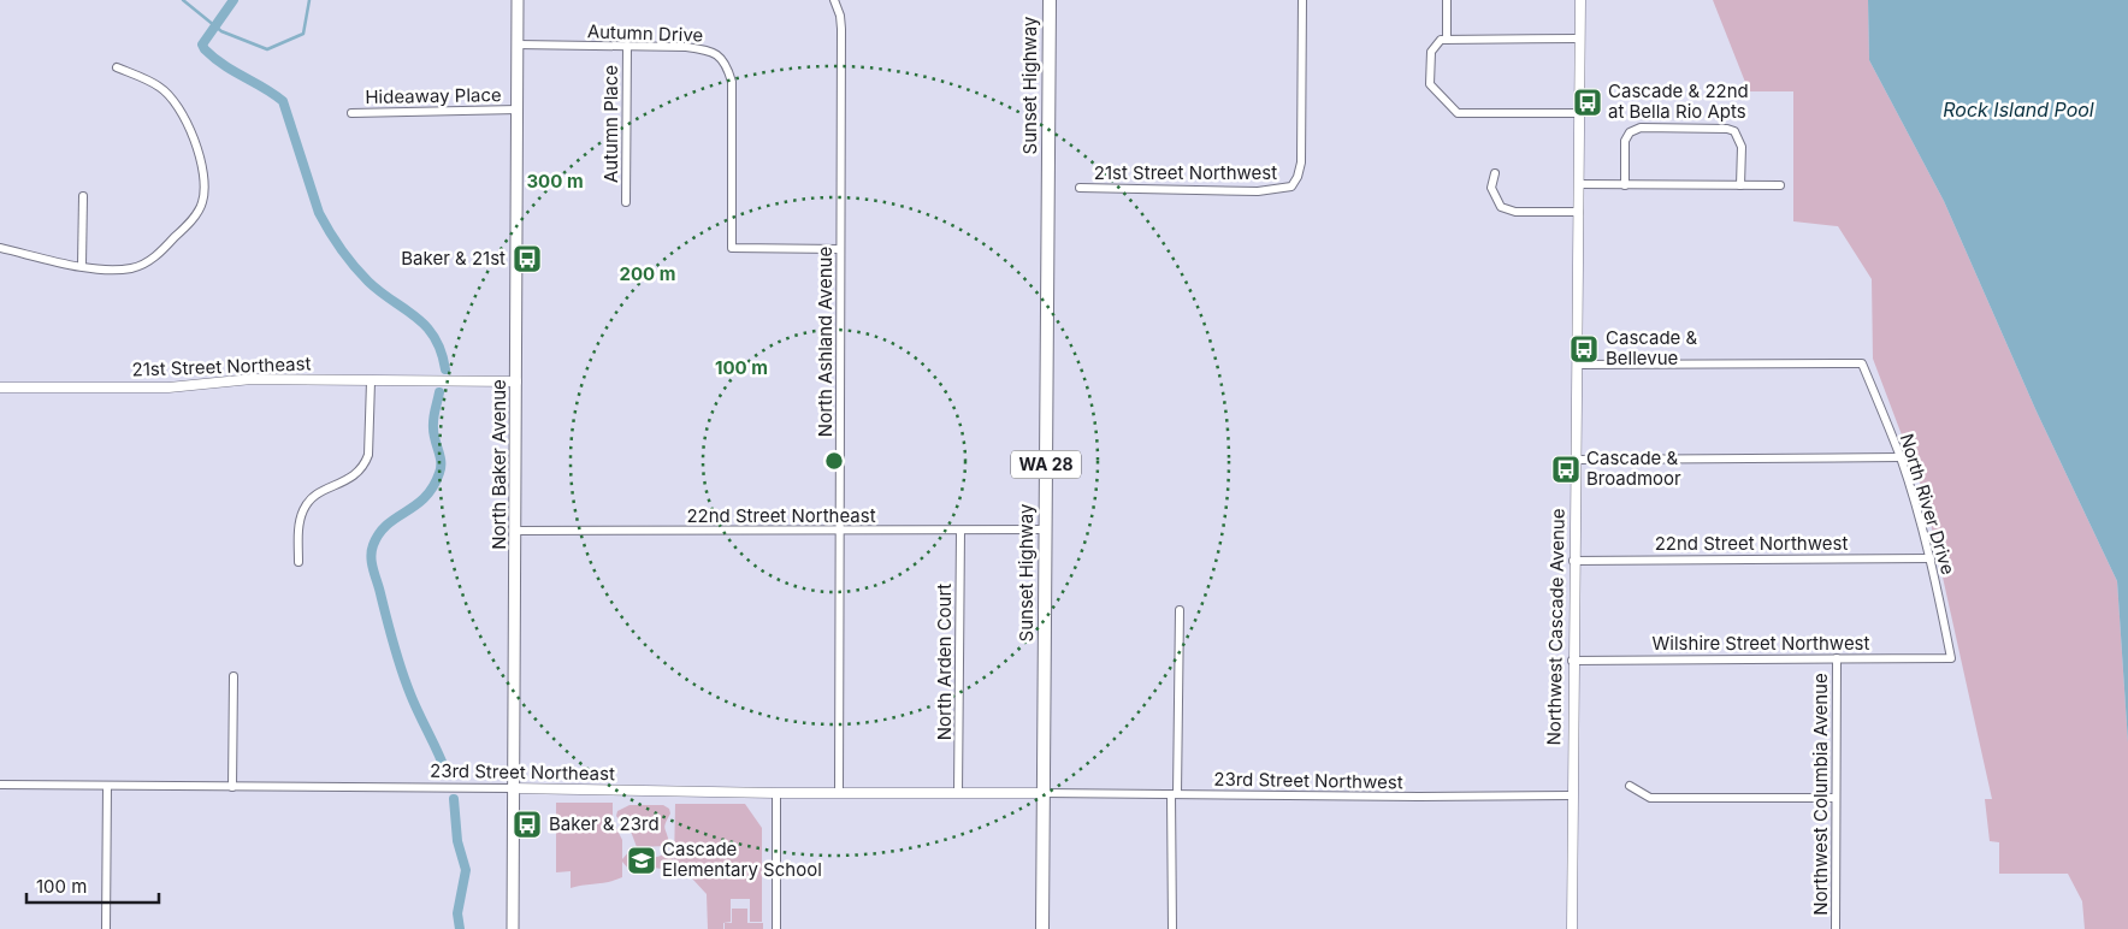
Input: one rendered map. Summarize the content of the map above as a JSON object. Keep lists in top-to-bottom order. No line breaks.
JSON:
{"streets":{"highway":["Sunset Highway","WA 28"],"main road":["North Baker Avenue"],"street":["Autumn Drive","Hideaway Place","Autumn Place","21st Street Northwest","North Ashland Avenue","21st Street Northeast","North River Drive","22nd Street Northeast","22nd Street Northwest","Northwest Cascade Avenue","Wilshire Street Northwest","North Arden Court","23rd Street Northeast","23rd Street Northwest","Northwest Columbia Avenue"]},"crossings":[["Autumn Drive","Autumn Place"],["Autumn Drive","North Ashland Avenue"],["Autumn Drive","North Baker Avenue"],["Sunset Highway","22nd Street Northeast"],["Sunset Highway","23rd Street Northeast"],["Sunset Highway","23rd Street Northwest"],["Hideaway Place","North Baker Avenue"],["North Ashland Avenue","22nd Street Northeast"],["North Ashland Avenue","23rd Street Northeast"],["21st Street Northeast","North Baker Avenue"],["North Baker Avenue","22nd Street Northeast"],["North Baker Avenue","23rd Street Northeast"],["North River Drive","22nd Street Northwest"],["North River Drive","Northwest Cascade Avenue"],["North River Drive","Wilshire Street Northwest"],["22nd Street Northeast","North Arden Court"],["22nd Street Northwest","Northwest Cascade Avenue"],["Northwest Cascade Avenue","Wilshire Street Northwest"],["Northwest Cascade Avenue","23rd Street Northwest"],["Wilshire Street Northwest","Northwest Columbia Avenue"],["North Arden Court","23rd Street Northeast"],["23rd Street Northeast","23rd Street Northwest"]],"water":["Rock Island Pool"],"places":{"bus stop":["Cascade & 22nd at Bella Rio Apts","Baker & 21st","Cascade & Bellevue","Cascade & Broadmoor","Baker & 23rd"],"school or university":["Cascade Elementary School"]},"scale_bar":"100 m","rings":["300 m","200 m","100 m"]}
